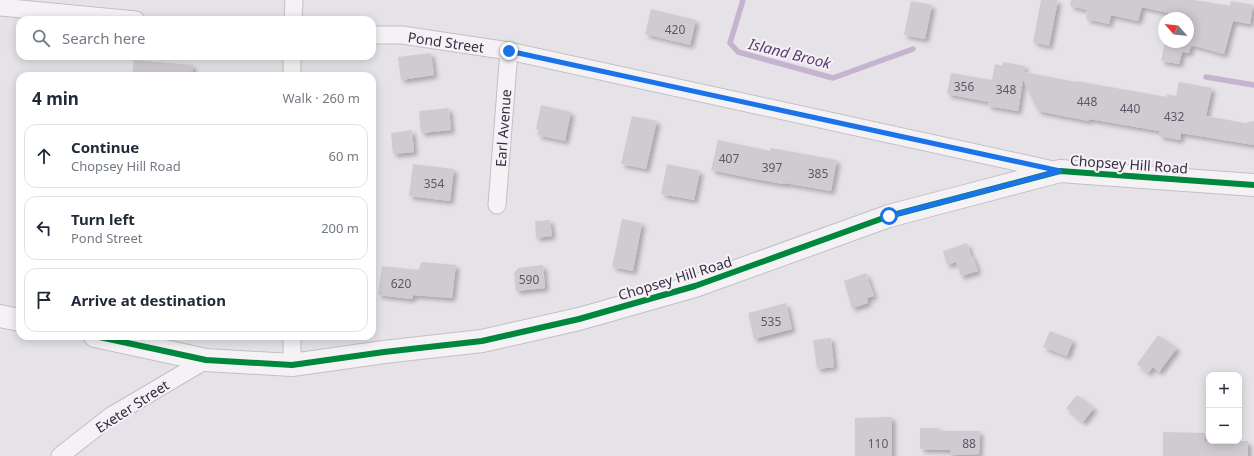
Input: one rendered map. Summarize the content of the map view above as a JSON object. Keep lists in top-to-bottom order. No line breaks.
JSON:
{"streets":{"street":["Pond Street","Earl Avenue","Chopsey Hill Road","Exeter Street"]},"crossings":[["Pond Street","Earl Avenue"],["Pond Street","Chopsey Hill Road"],["Chopsey Hill Road","Exeter Street"]],"water":["Island Brook"],"house_numbers":["420","356","348","448","440","432","407","397","385","354","590","620","535","110","88"],"north":"top left","page":{"search":"Search here","heading":["4 min","Walk · 260 m"],"list":[["Continue","Chopsey Hill Road","60 m"],["Turn left","Pond Street","200 m"],"Arrive at destination"],"map_buttons":["+","−"]}}
